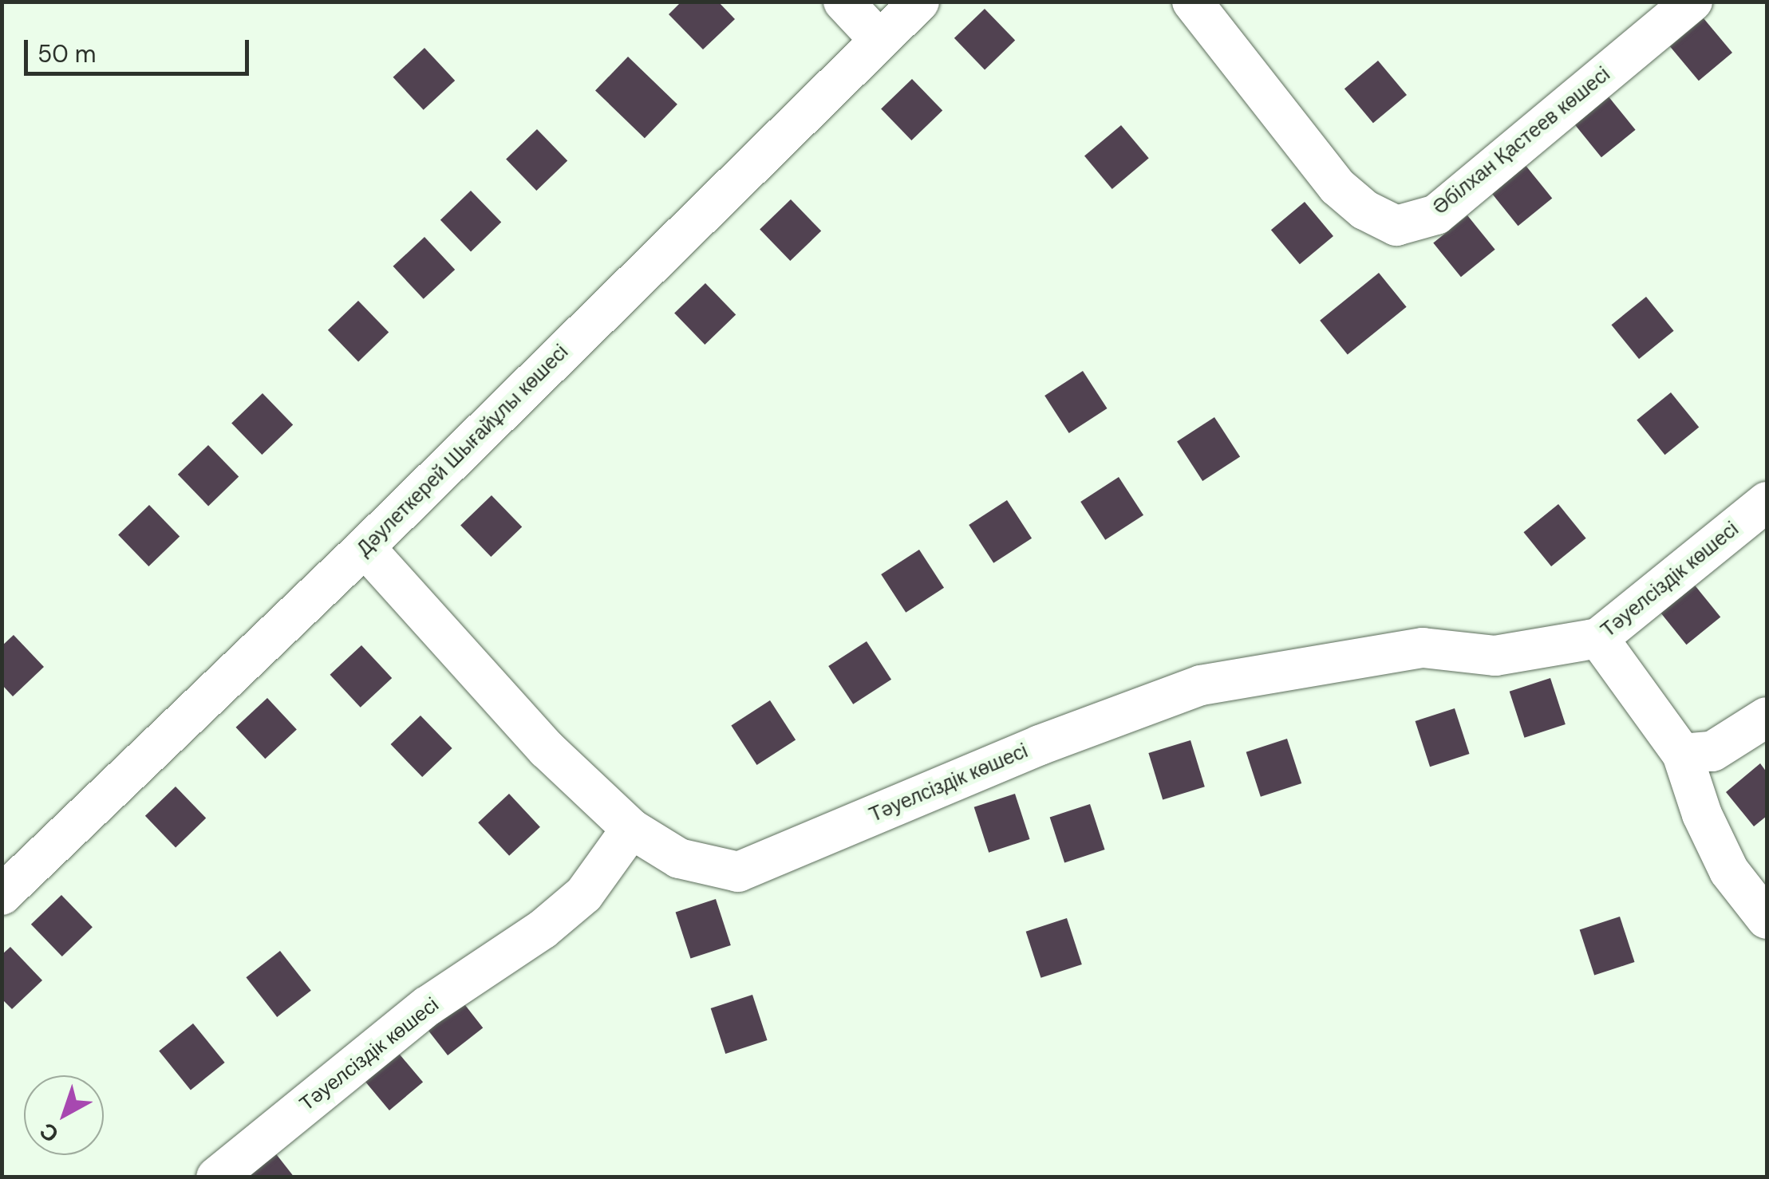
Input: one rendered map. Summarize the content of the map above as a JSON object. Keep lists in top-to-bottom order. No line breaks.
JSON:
{"streets":{"street":["Әбілхан Қастеев көшесі","Дәулеткерей Шығайұлы көшесі","Тәуелсіздік көшесі"]},"scale_bar":"50 m","north":"bottom left"}
